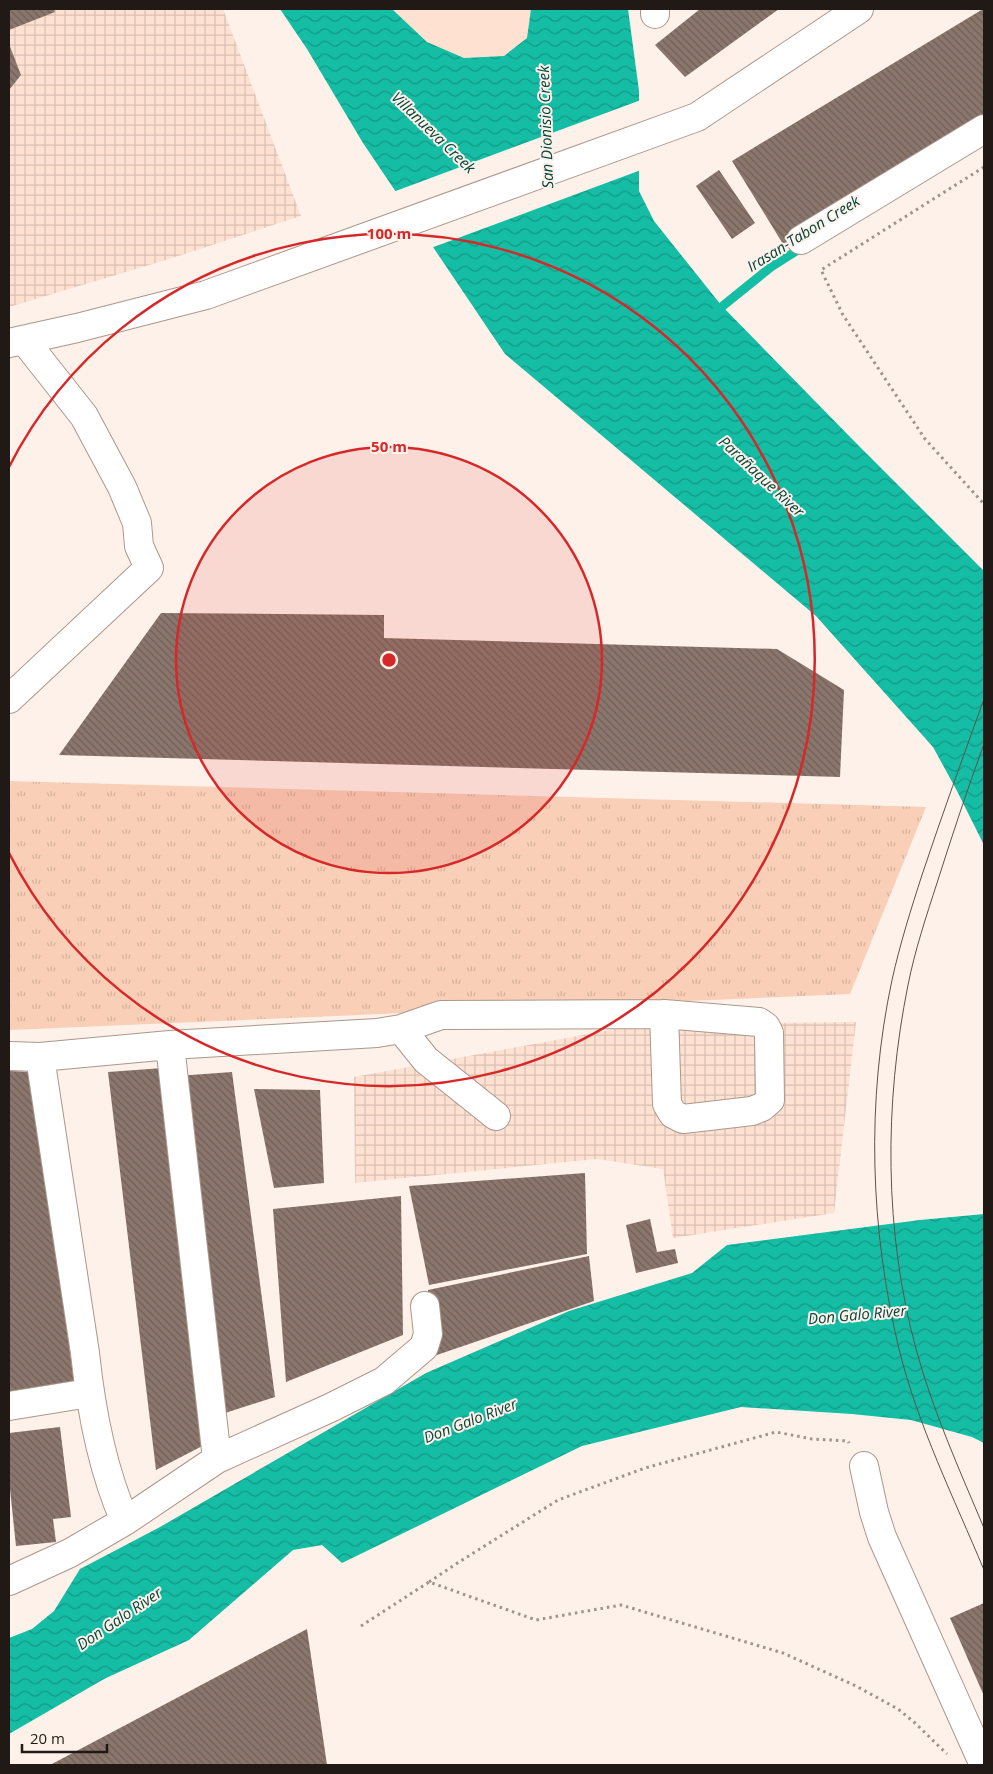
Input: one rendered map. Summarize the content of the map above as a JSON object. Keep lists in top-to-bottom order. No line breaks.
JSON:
{"water":["San Dionisio Creek","Villanueva Creek","Irasan-Tabon Creek","Parañaque River","Don Galo River"],"scale_bar":"20 m","rings":["100 m","50 m"]}
